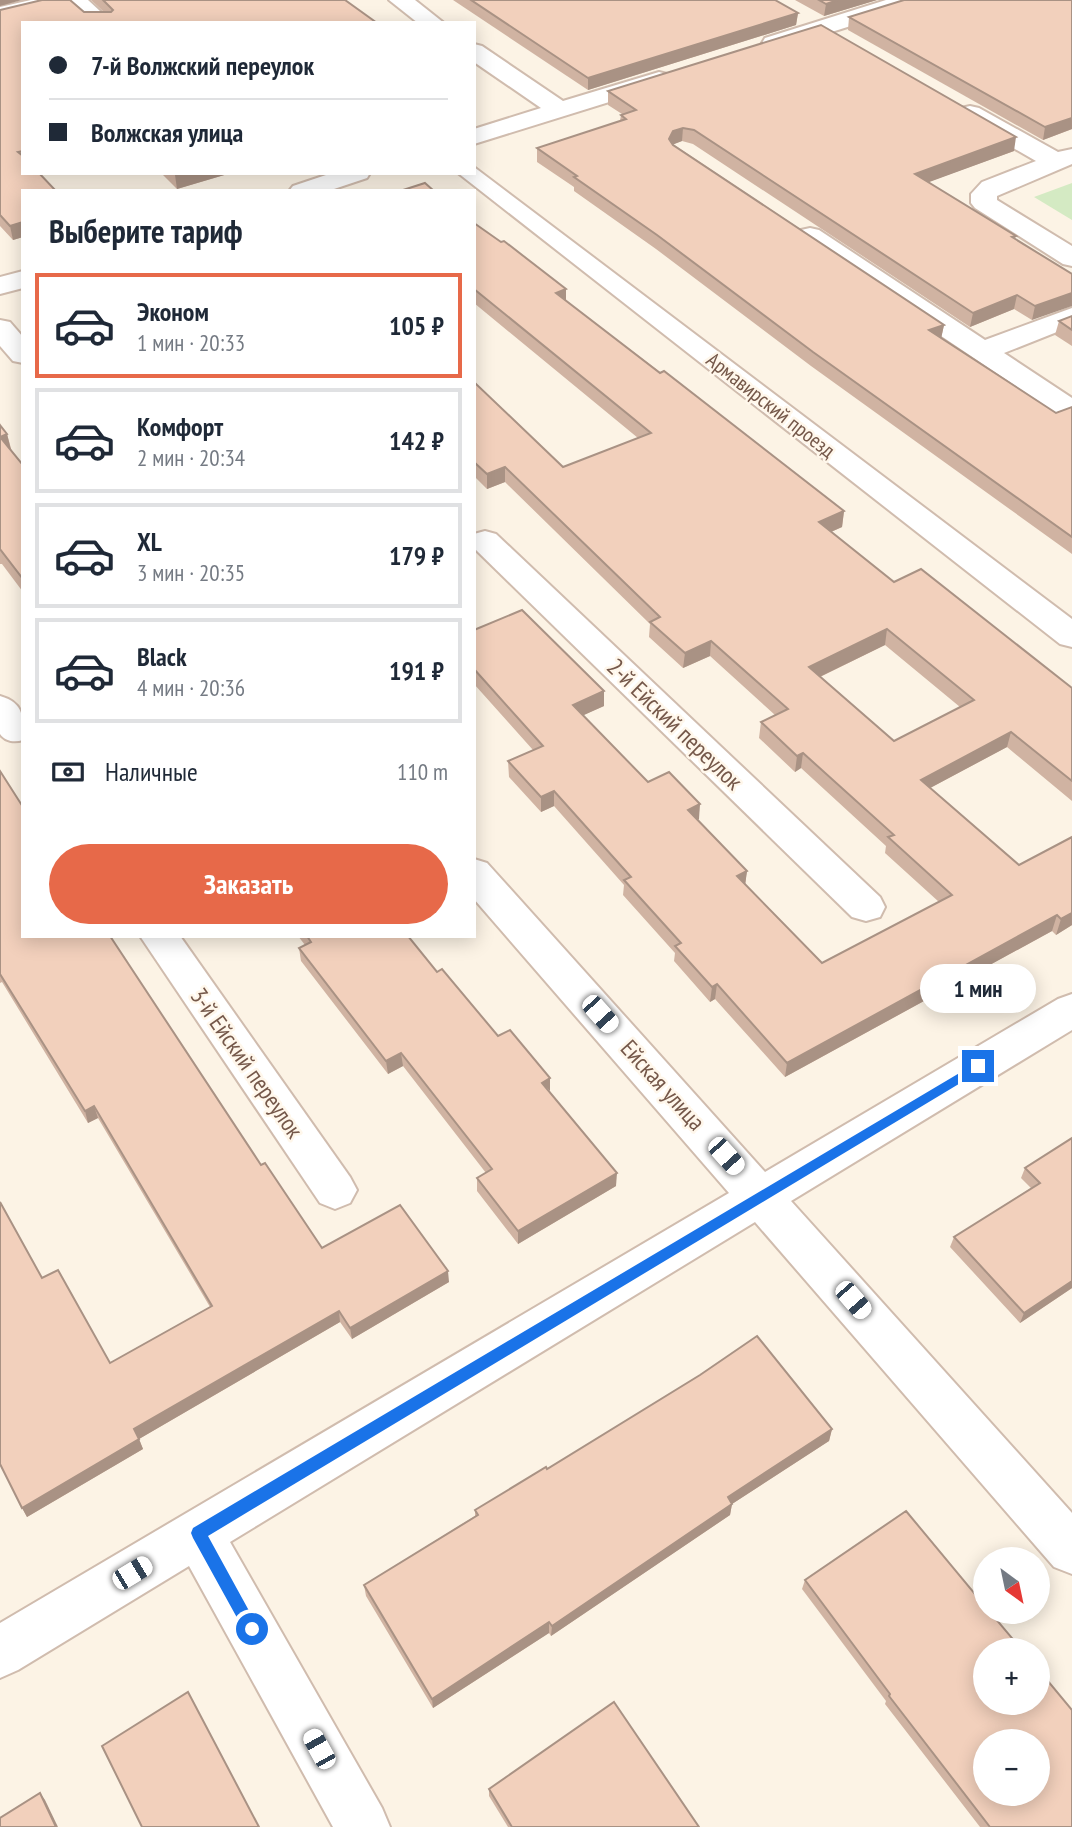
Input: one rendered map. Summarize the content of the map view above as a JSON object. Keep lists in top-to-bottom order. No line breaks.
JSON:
{"streets":{"street":["Армавирский проезд","2-й Ейский переулок","3-й Ейский переулок","Ейская улица"]},"north":"bottom right","page":{"banner":["7-й Волжский переулок","Волжская улица"],"heading":"Выберите тариф","list":[{"name":"Эконом","note":"1 мин · 20:33","value":"105 ₽"},{"name":"Комфорт","note":"2 мин · 20:34","value":"142 ₽"},{"name":"XL","note":"3 мин · 20:35","value":"179 ₽"},{"name":"Black","note":"4 мин · 20:36","value":"191 ₽"}],"pay":["Наличные","110 m"],"buttons":"Заказать","bubble":"1 мин","map_buttons":["+","−"]}}
